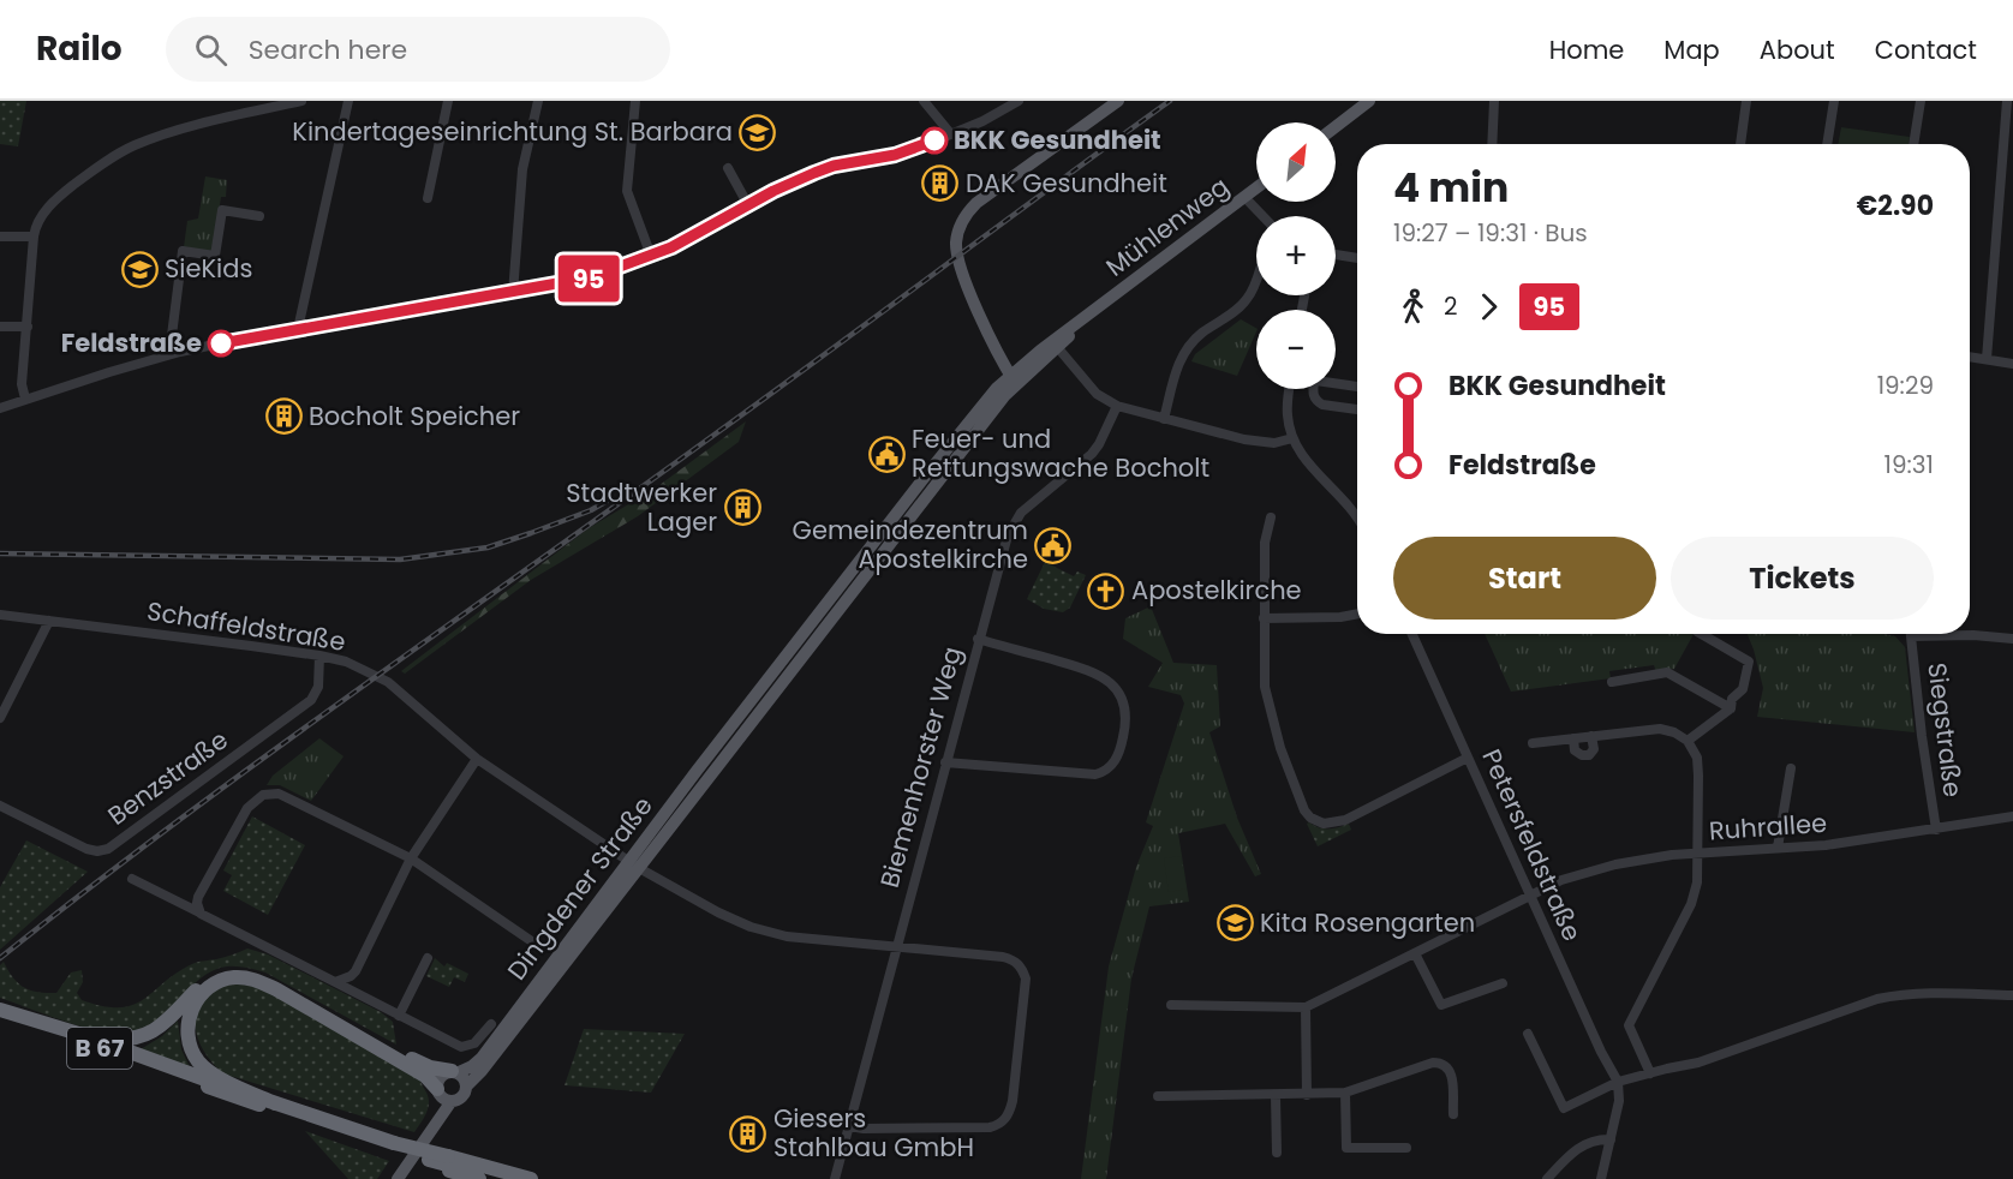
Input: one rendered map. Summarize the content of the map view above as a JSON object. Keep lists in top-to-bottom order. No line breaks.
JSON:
{"streets":{"highway":["B 67"],"main road":["Mühlenweg","Dingdener Straße"],"street":["Schaffeldstraße","Siegstraße","Biemenhorster Weg","Benzstraße","Ruhrallee","Petersfeldstraße"]},"crossings":[["Mühlenweg","Dingdener Straße"],["Schaffeldstraße","Biemenhorster Weg"],["Schaffeldstraße","Benzstraße"],["Schaffeldstraße","Dingdener Straße"],["Siegstraße","Ruhrallee"],["Ruhrallee","Petersfeldstraße"]],"places":{"school or university":["Kindertageseinrichtung St. Barbara","SieKids","Kita Rosengarten"],"other":["BKK Gesundheit","Feldstraße"],"building":["DAK Gesundheit","Bocholt Speicher","Stadtwerker Lager","Giesers Stahlbau GmbH"],"public building":["Feuer- und Rettungswache Bocholt","Gemeindezentrum Apostelkirche"],"church":["Apostelkirche"]},"lines":["bus line 95"],"north":"top right","page":{"header":"Railo","search":"Search here","nav":["Home","Map","About","Contact"],"on_map":"95","map_buttons":["+","−"],"heading":["4 min","19:27 – 19:31 · Bus","€2.90"],"legs":["2","95"],"list":[{"name":"BKK Gesundheit","value":"19:29"},{"name":"Feldstraße","value":"19:31"}],"buttons":["Start","Tickets"]}}
